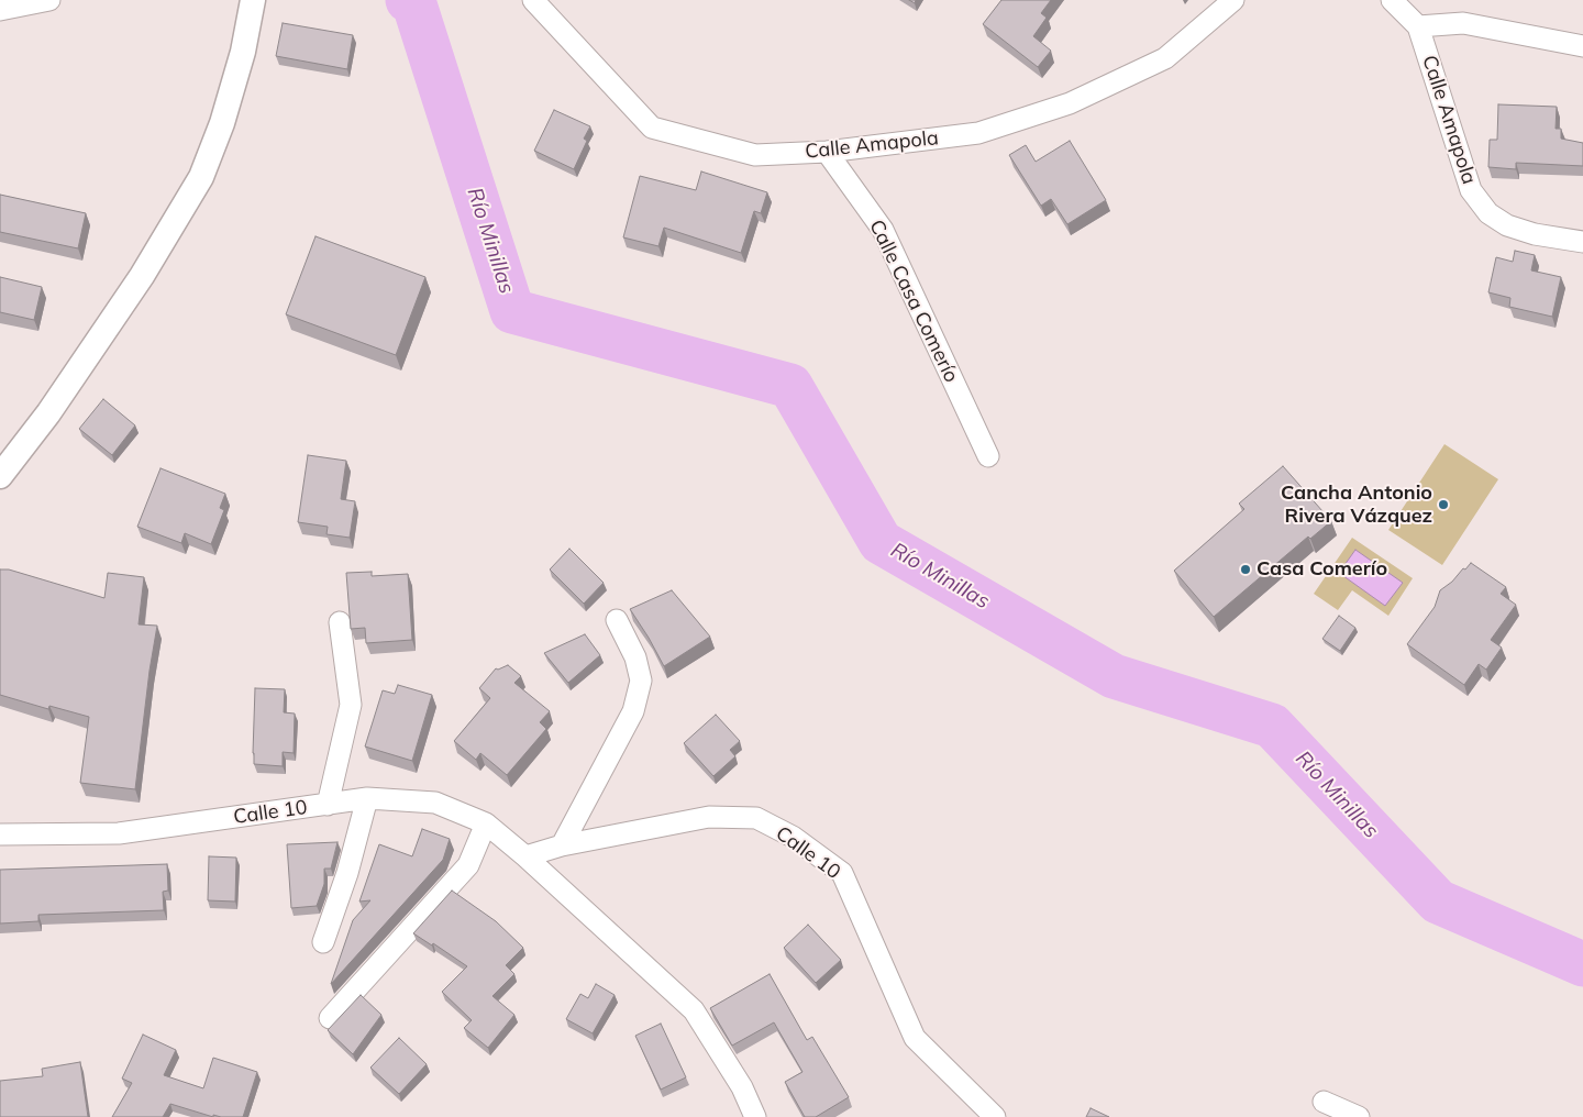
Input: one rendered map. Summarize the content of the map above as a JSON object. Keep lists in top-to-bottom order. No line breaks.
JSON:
{"streets":{"street":["Calle Amapola","Calle Casa Comerío","Calle 10"]},"crossings":[["Calle Amapola","Calle Casa Comerío"]],"water":["Río Minillas"],"places":["Cancha Antonio Rivera Vázquez","Casa Comerío"]}
